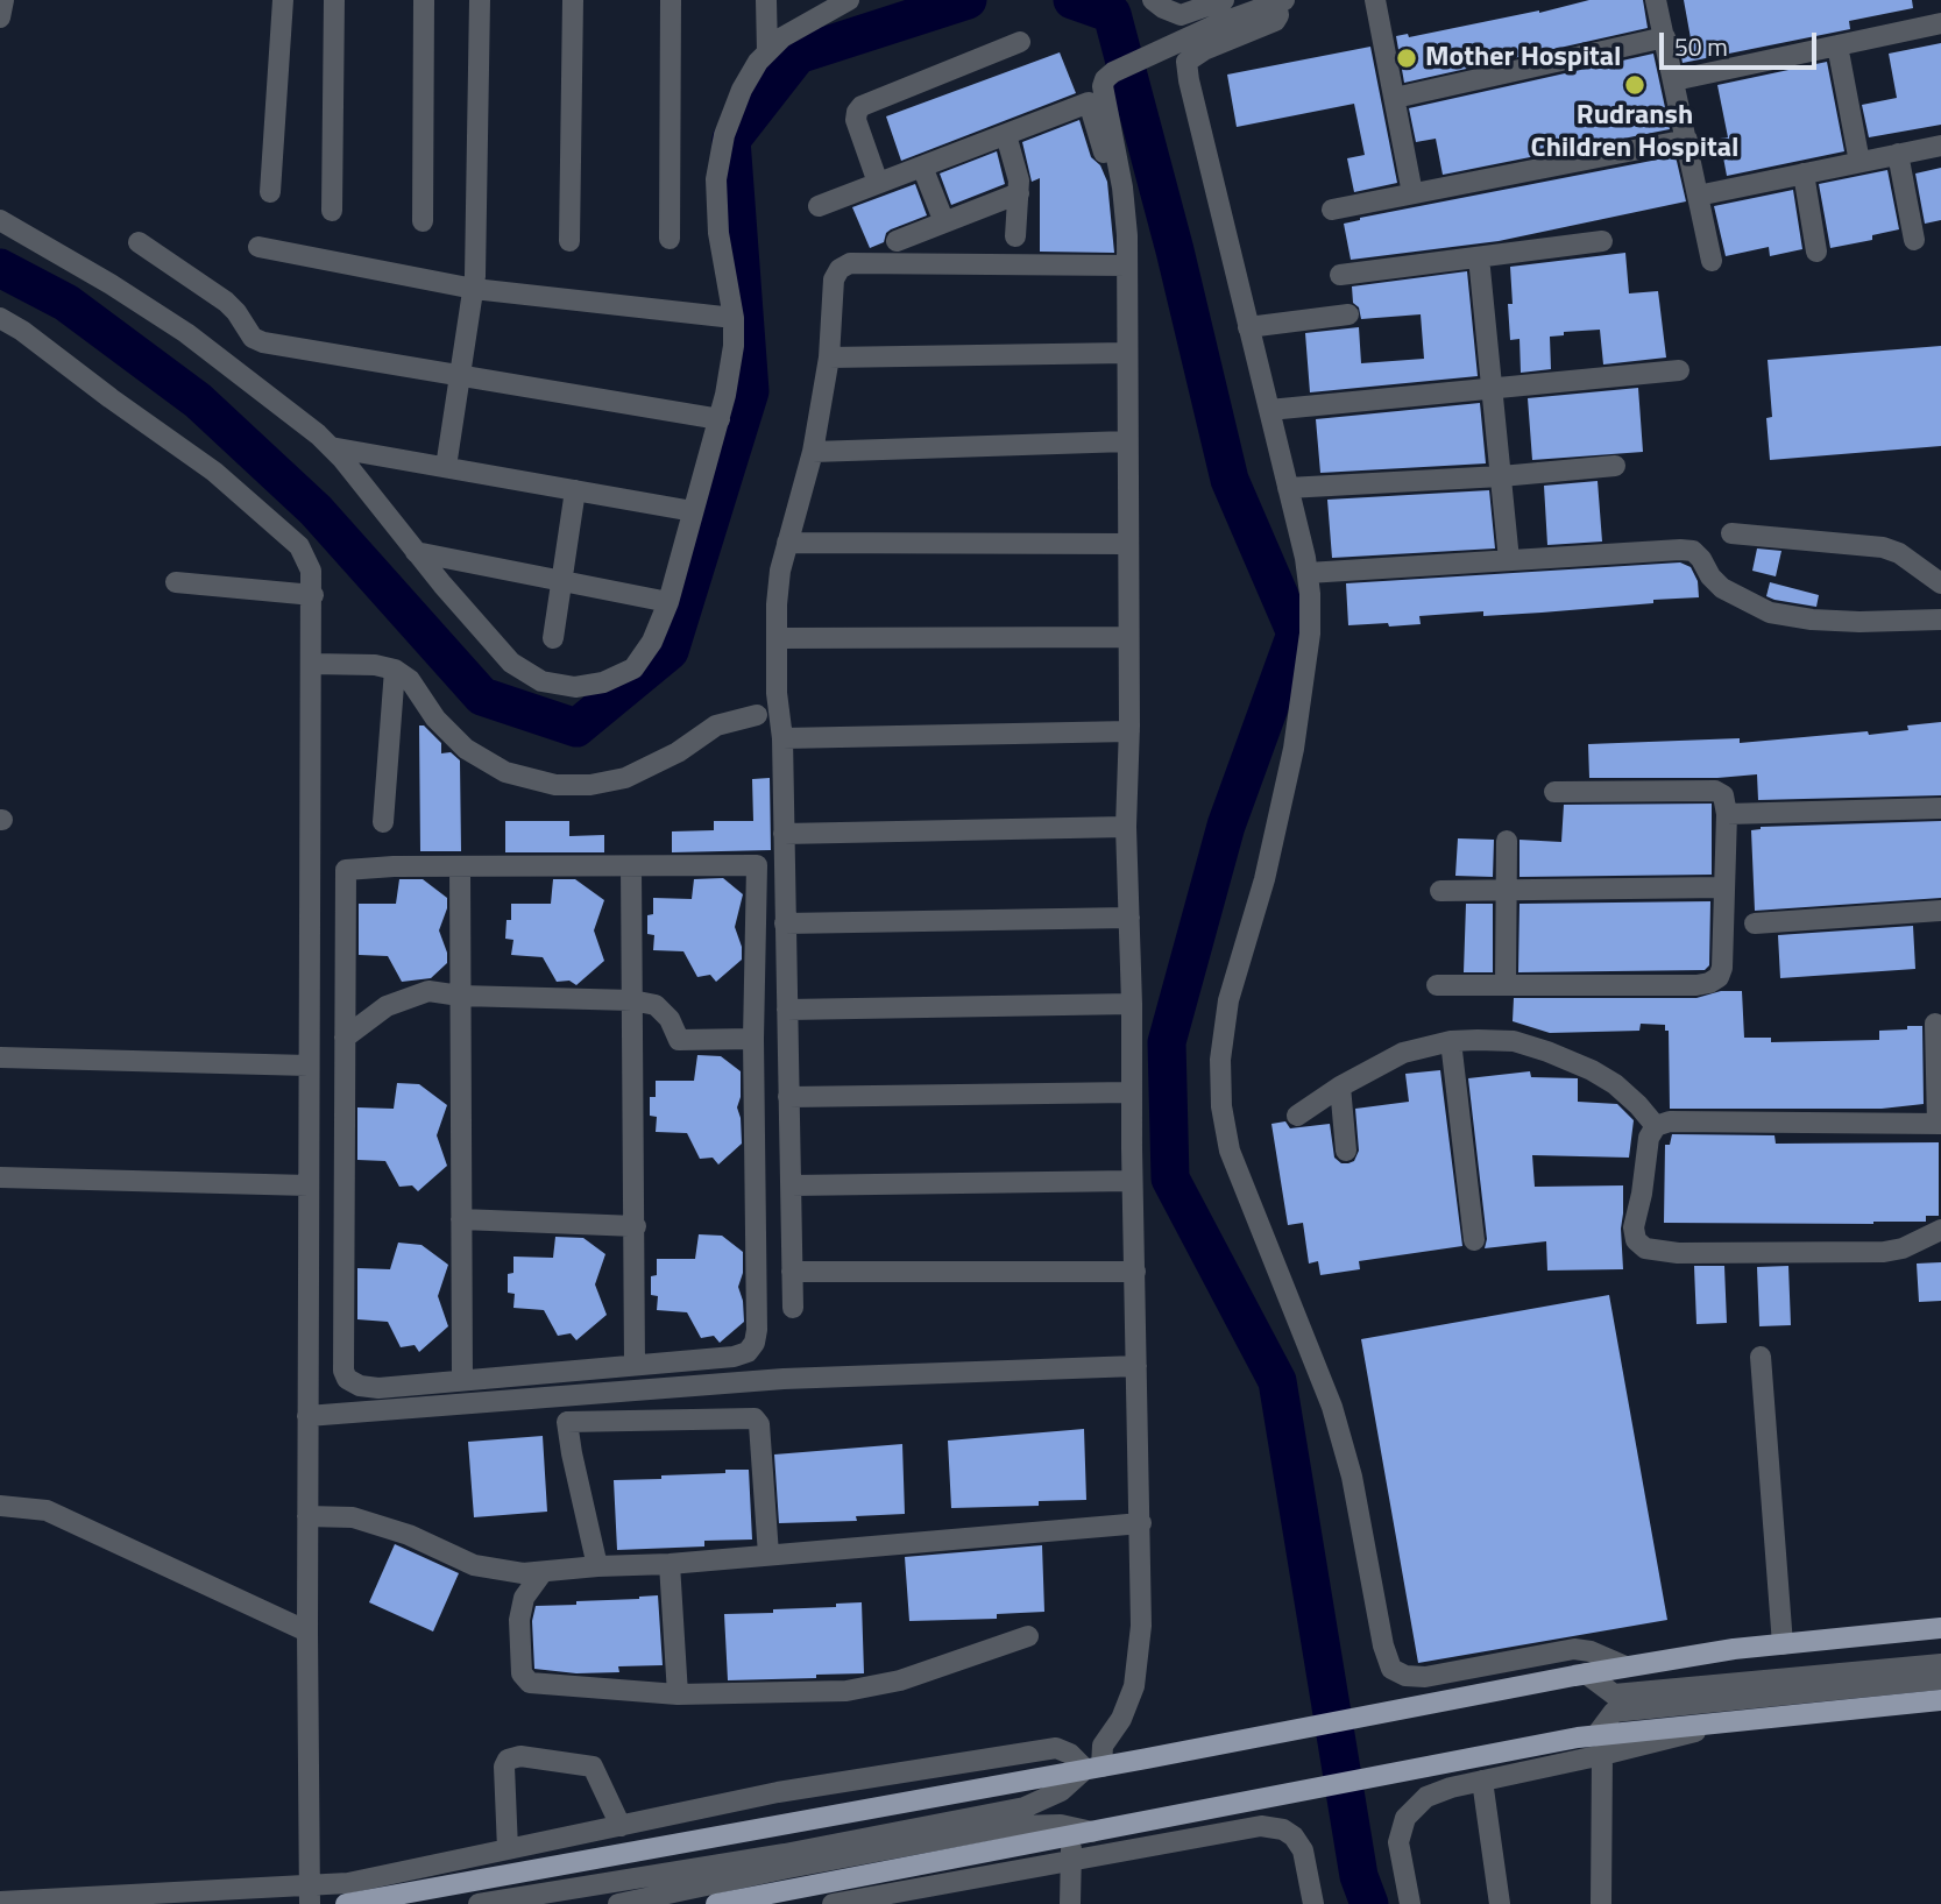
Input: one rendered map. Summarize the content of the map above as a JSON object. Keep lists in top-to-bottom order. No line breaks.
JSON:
{"places":["Mother Hospital","Rudransh Children Hospital"],"scale_bar":"50 m"}
